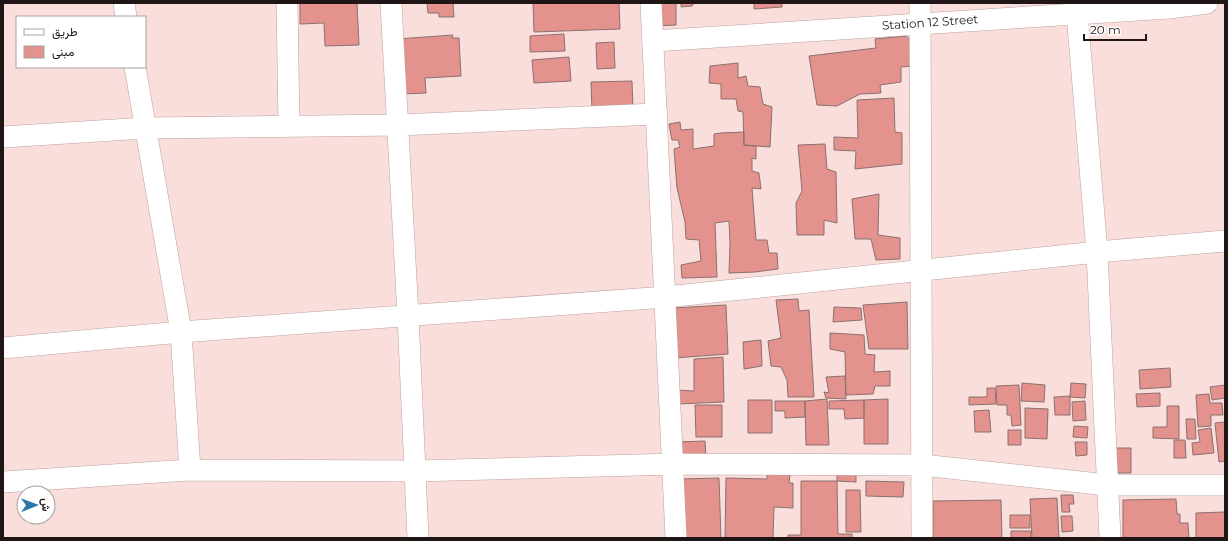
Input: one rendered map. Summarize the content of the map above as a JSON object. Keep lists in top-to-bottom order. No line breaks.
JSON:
{"streets":{"street":["Station 12 Street"]},"legend":["طريق","مبنى"],"scale_bar":"20 m","north":"right"}
